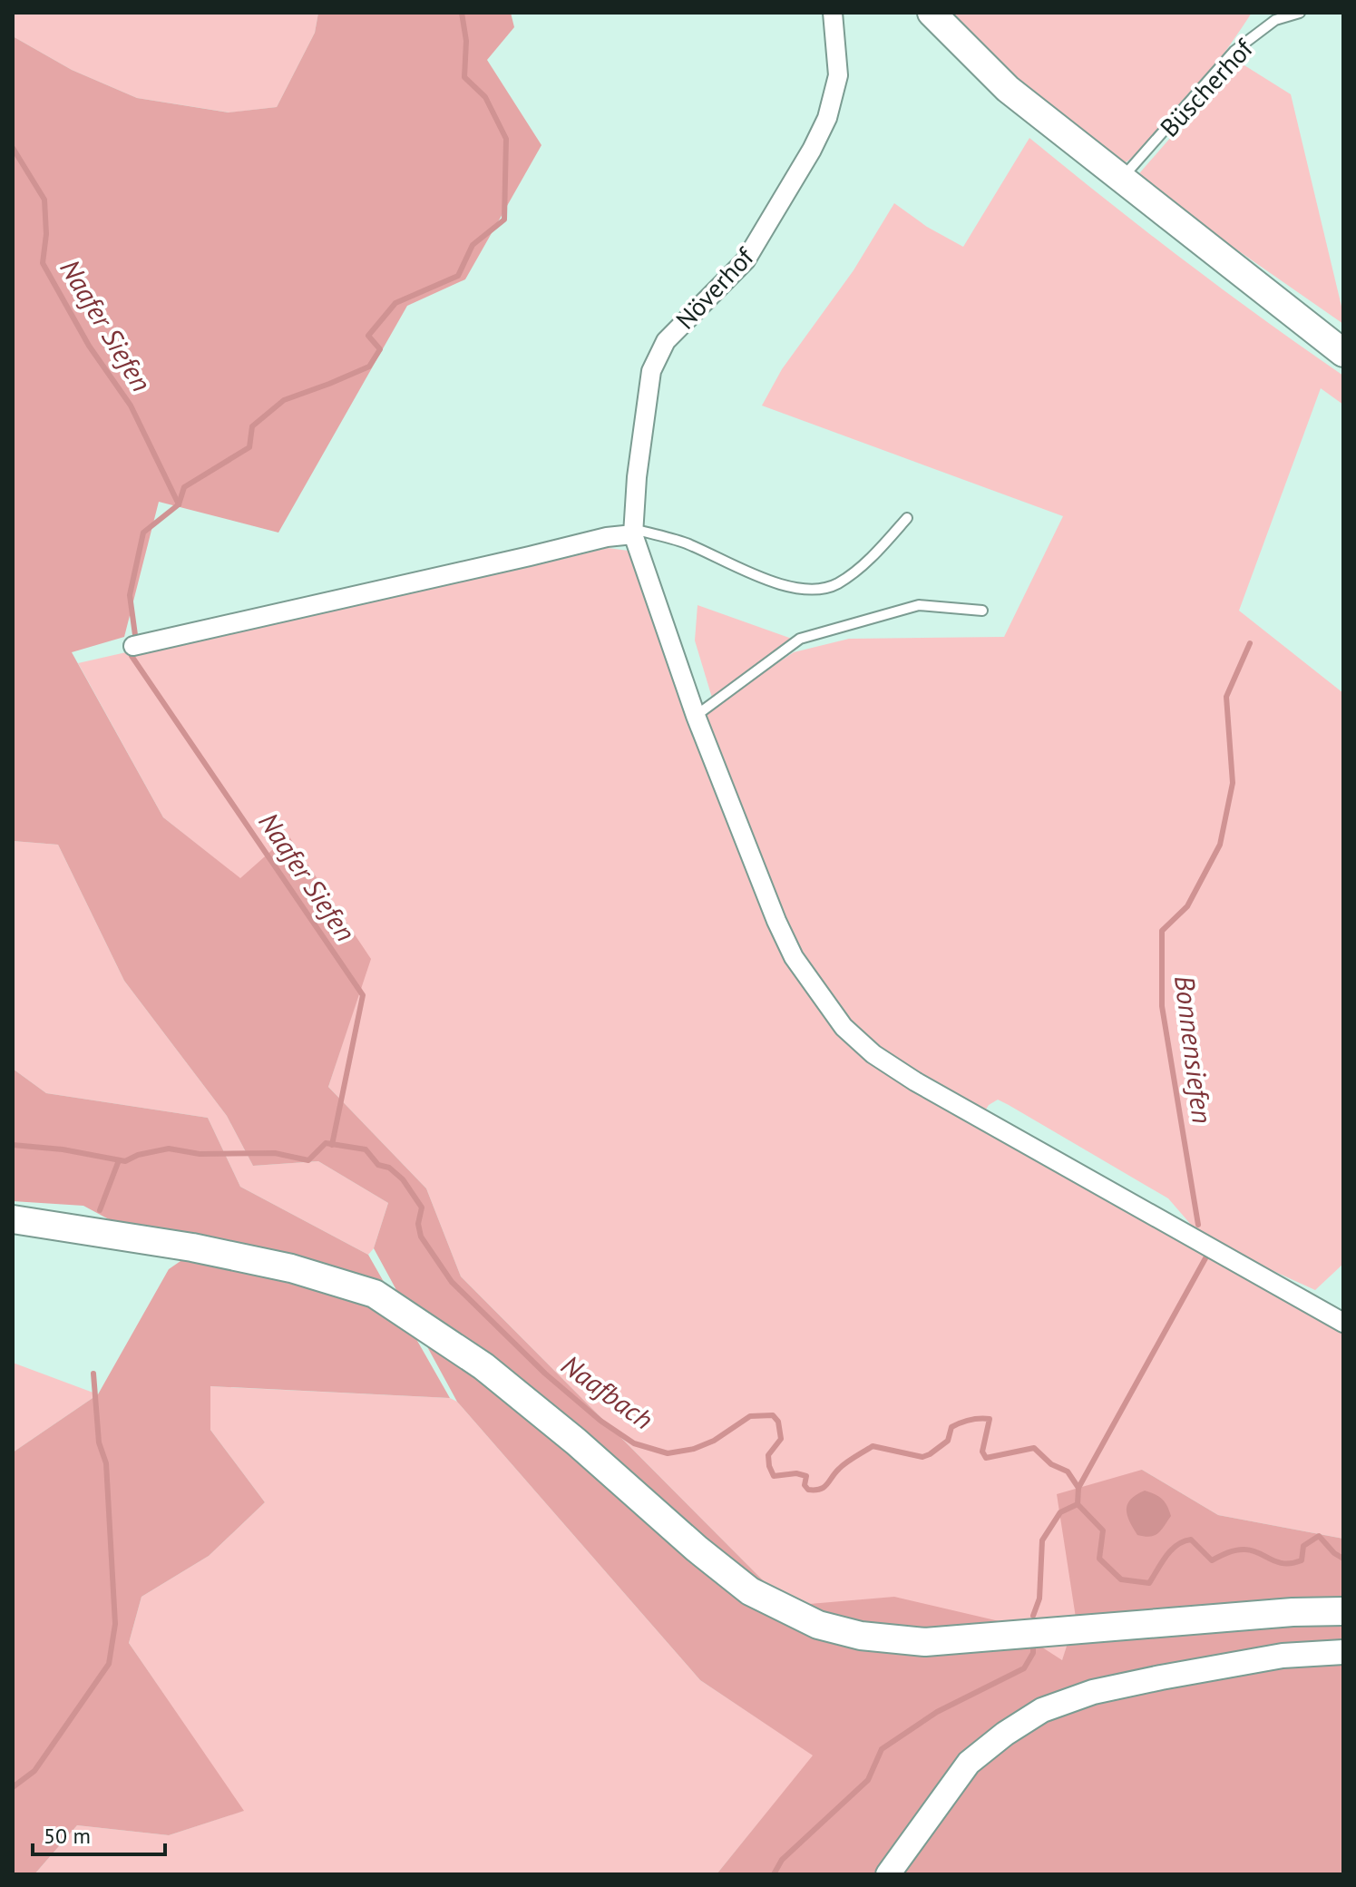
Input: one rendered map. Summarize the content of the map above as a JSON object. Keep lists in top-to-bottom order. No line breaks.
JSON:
{"streets":{"street":["Növerhof"],"lane":["Büscherhof"]},"water":["Naafer Siefen","Bonnensiefen","Naafbach"],"scale_bar":"50 m"}
